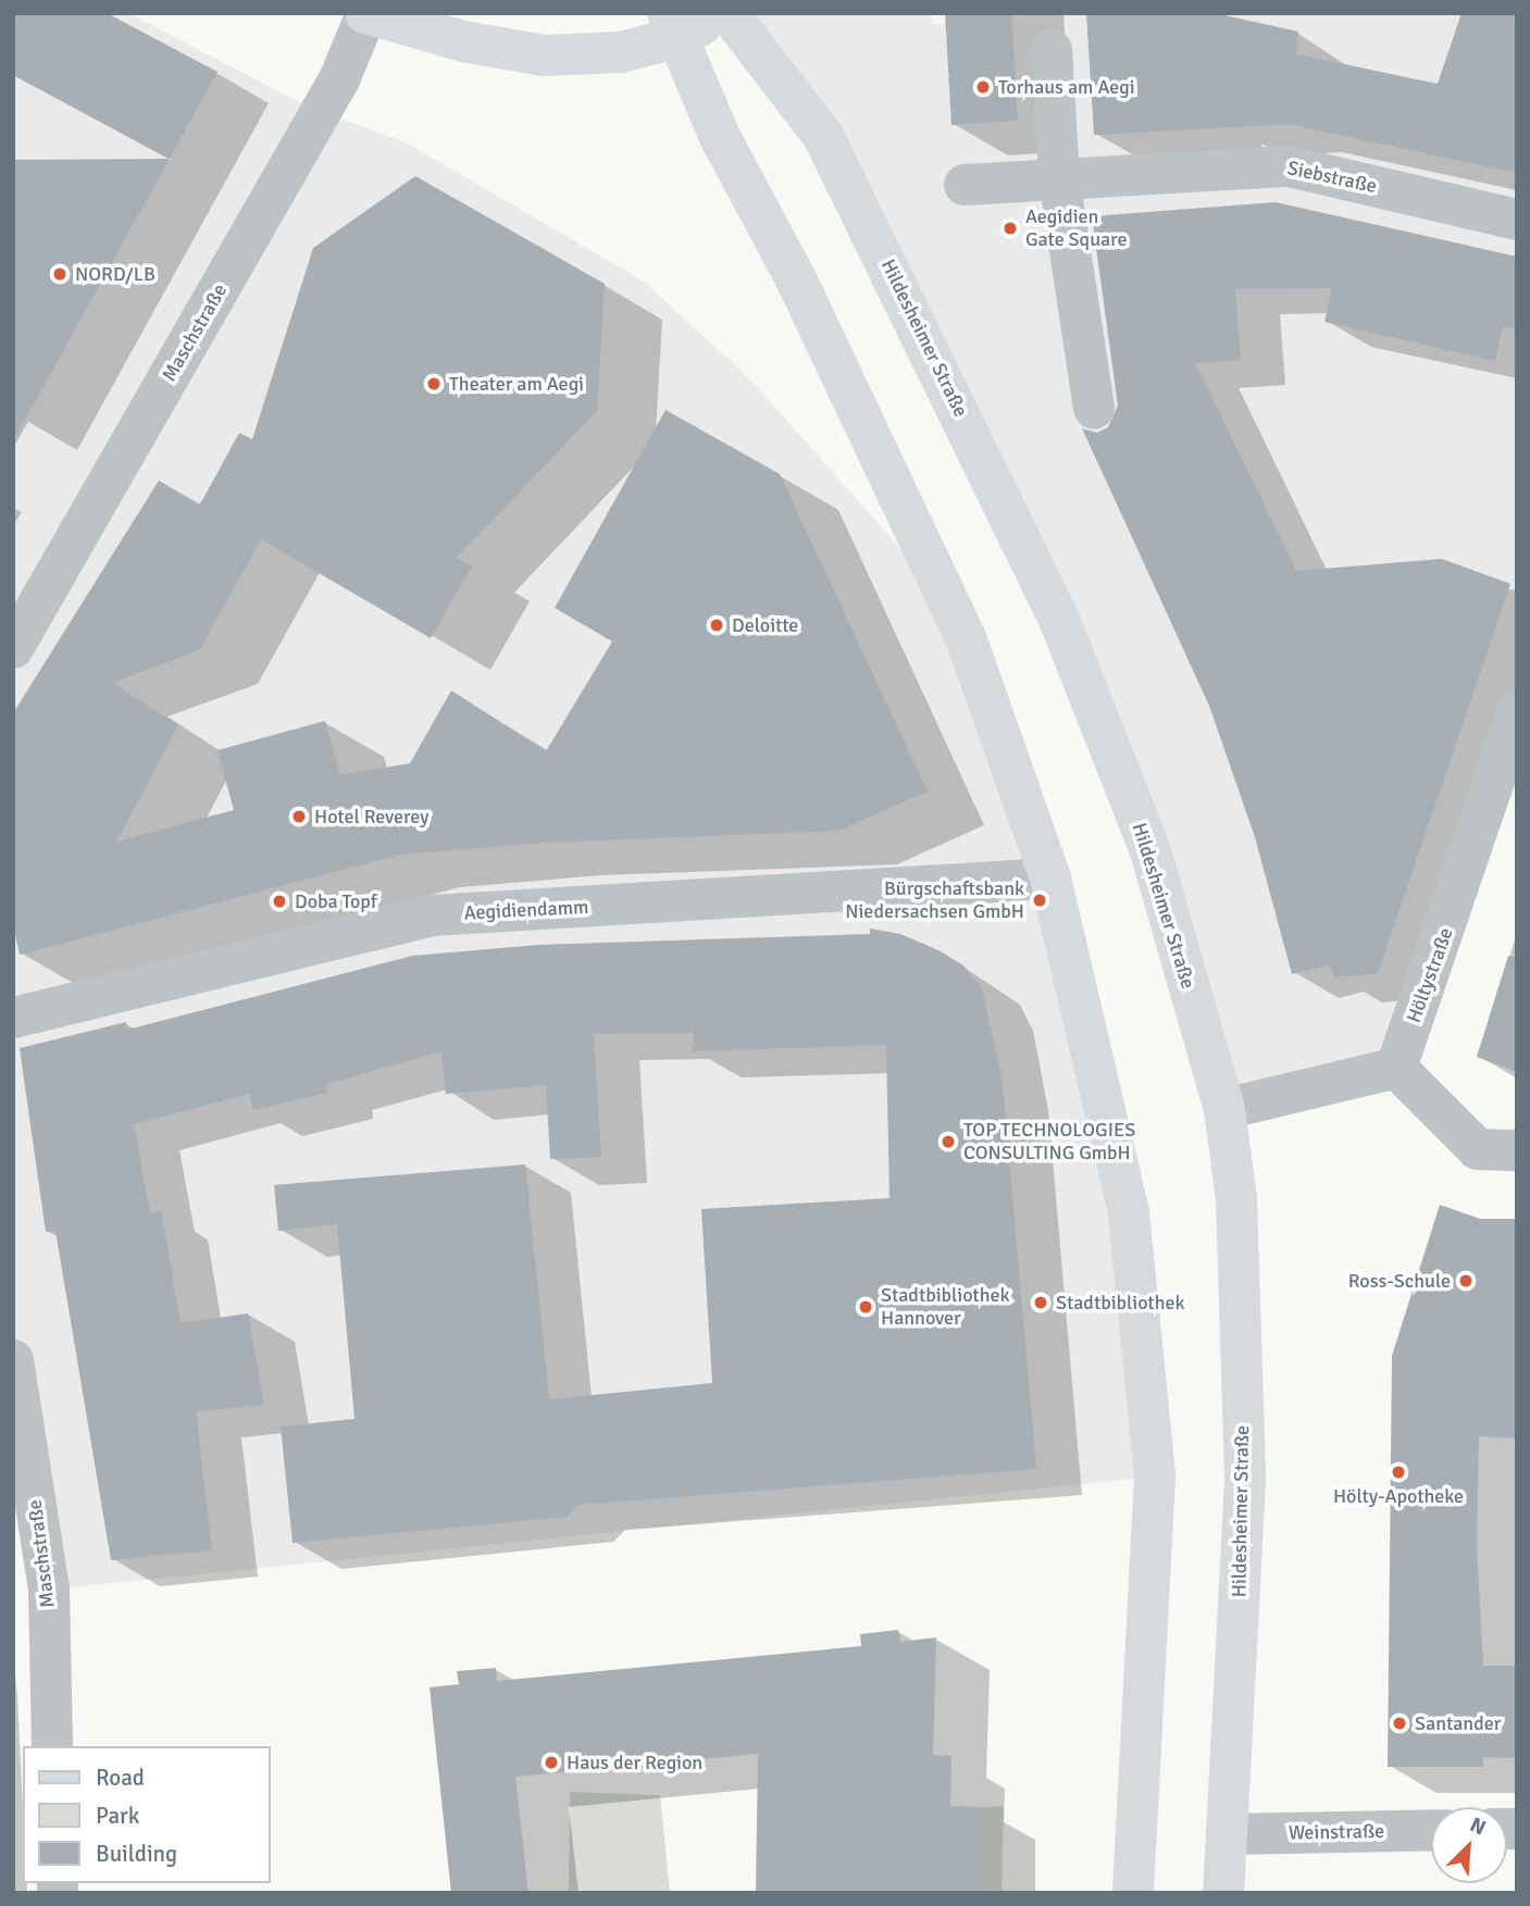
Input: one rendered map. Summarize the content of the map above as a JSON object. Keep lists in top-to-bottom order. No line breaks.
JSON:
{"streets":{"main road":["Hildesheimer Straße"],"street":["Siebstraße","Maschstraße","Aegidiendamm","Höltystraße","Weinstraße"]},"crossings":[["Hildesheimer Straße","Weinstraße"]],"places":["Torhaus am Aegi","Aegidien Gate Square","NORD/LB","Theater am Aegi","Deloitte","Hotel Reverey","Bürgschaftsbank Niedersachsen GmbH","Doba Topf","TOP TECHNOLOGIES CONSULTING GmbH","Ross-Schule","Stadtbibliothek","Stadtbibliothek Hannover","Hölty-Apotheke","Santander","Haus der Region"],"legend":["Road","Park","Building"],"north":"top right"}
